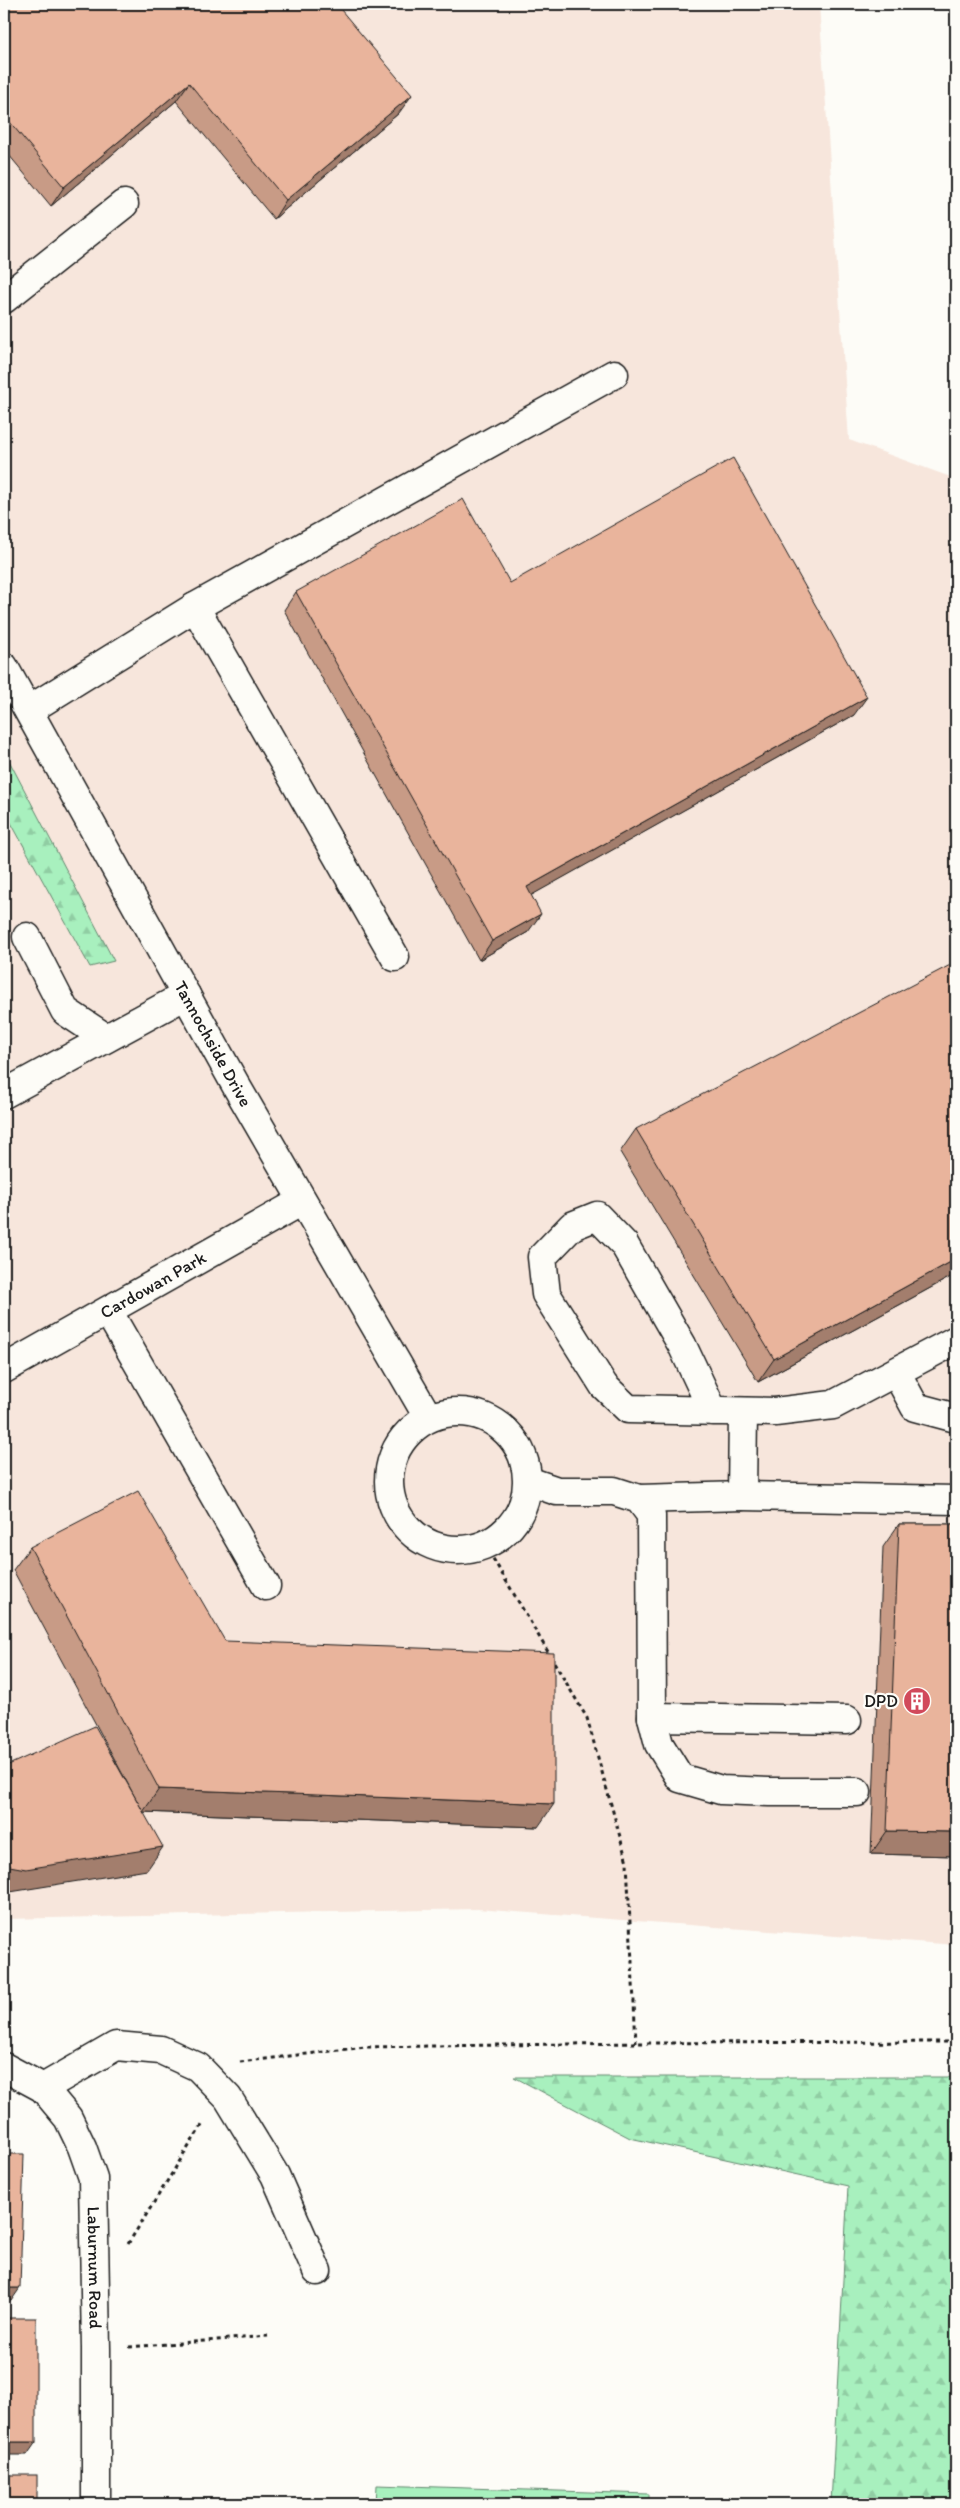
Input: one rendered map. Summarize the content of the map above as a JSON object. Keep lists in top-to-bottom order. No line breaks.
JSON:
{"streets":{"street":["Tannochside Drive","Cardowan Park","Laburnum Road"]},"crossings":[["Tannochside Drive","Cardowan Park"]],"places":{"building":["DPD"]}}
